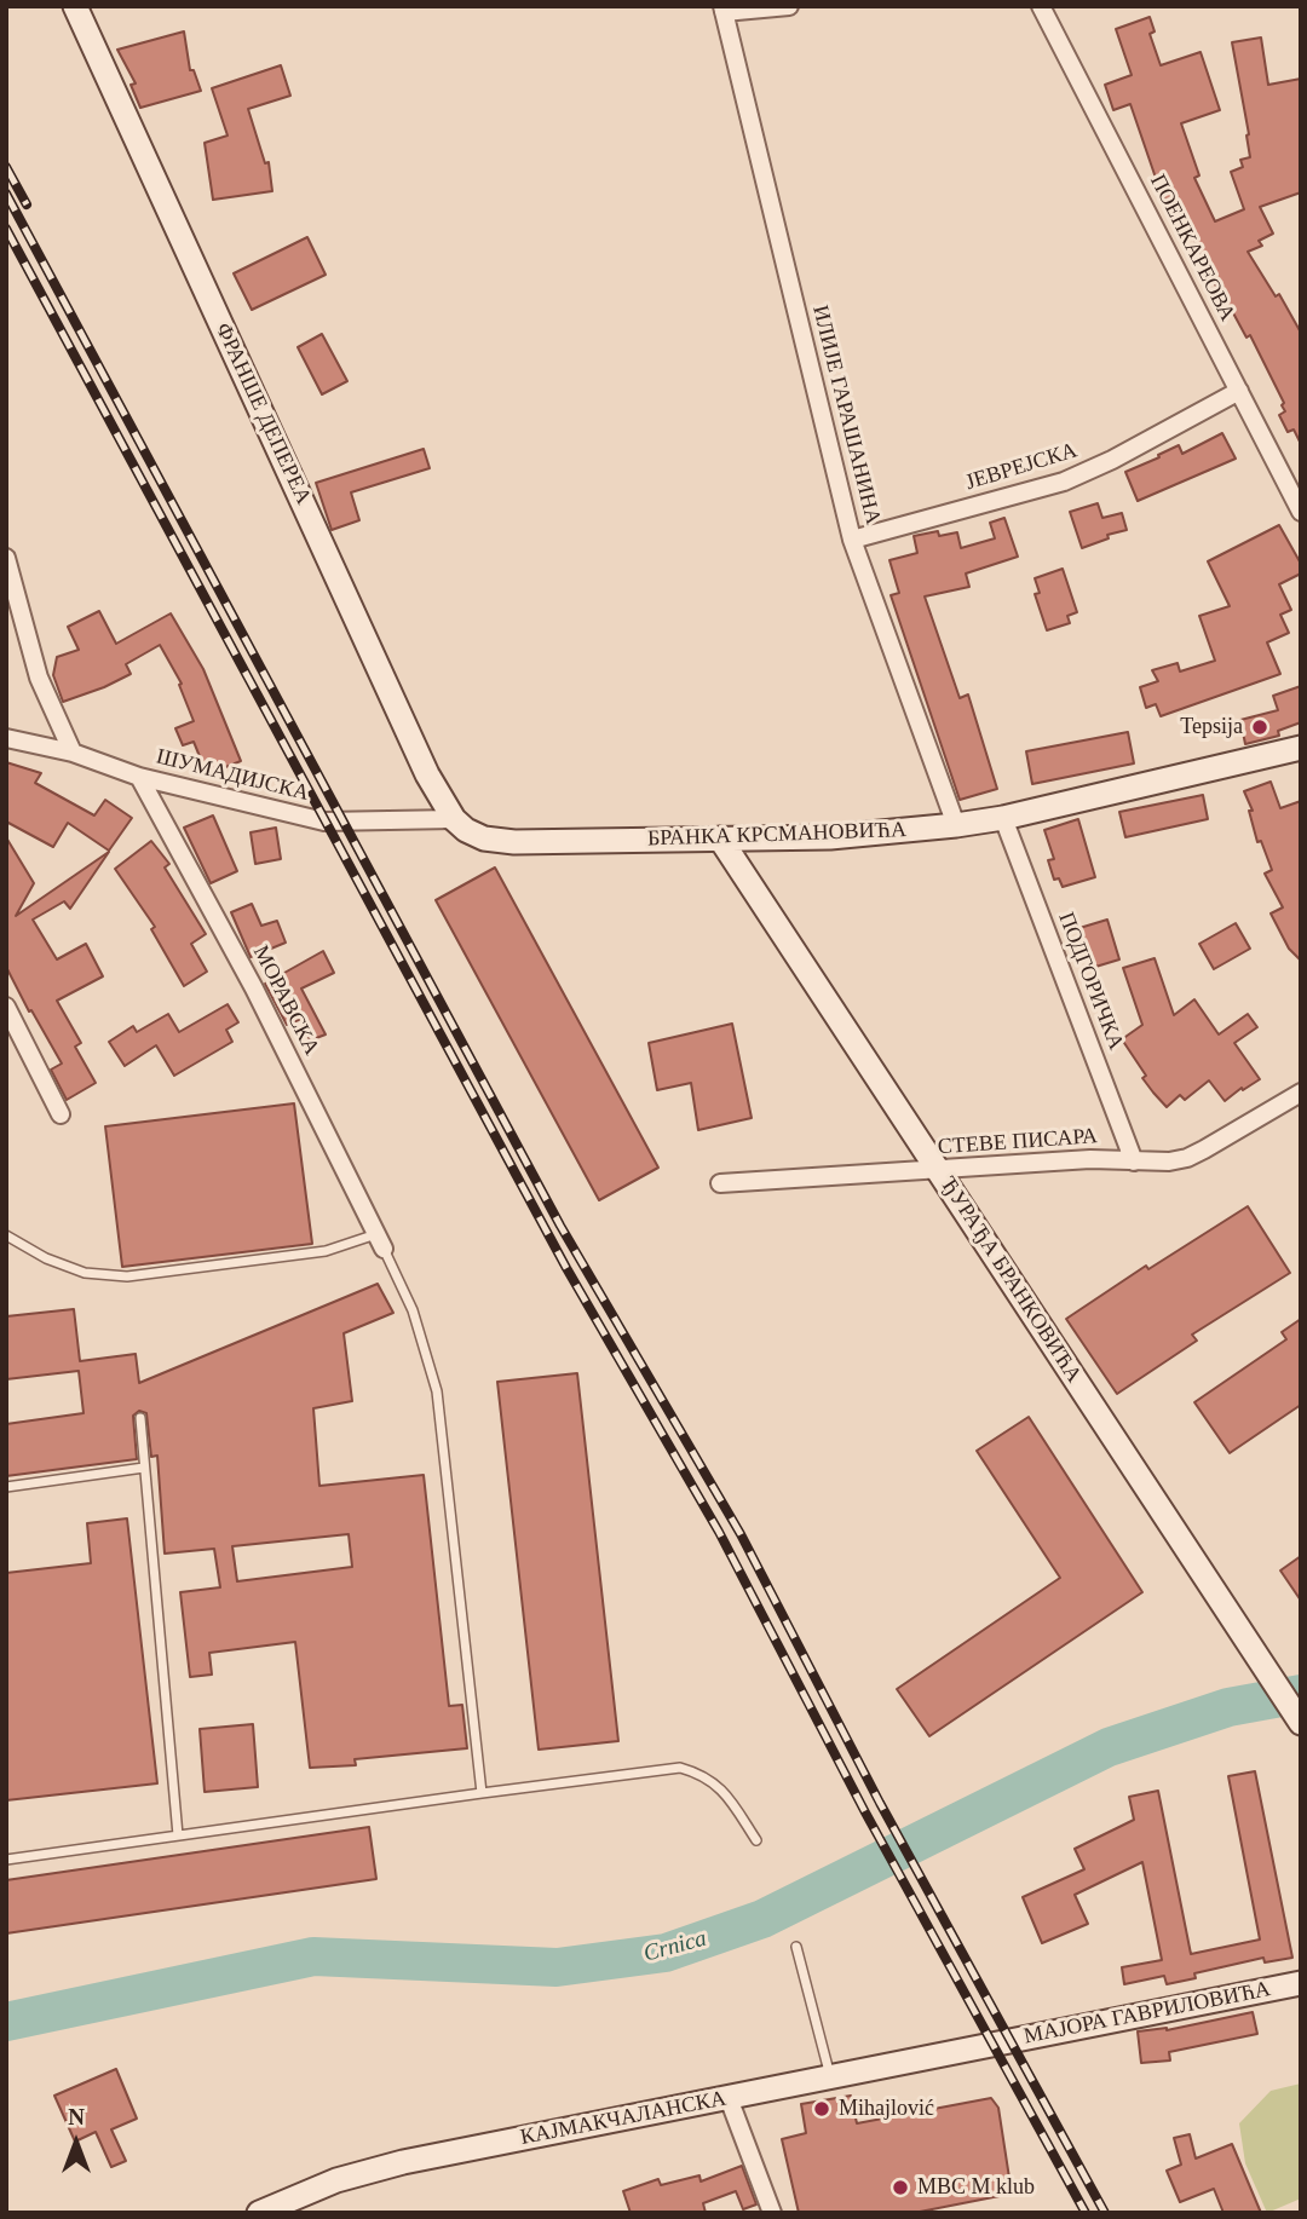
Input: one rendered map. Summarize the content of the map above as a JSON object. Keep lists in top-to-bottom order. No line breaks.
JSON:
{"streets":{"main road":["ФРАНШЕ ДЕПЕРЕА","БРАНКА КРСМАНОВИЋА","ЂУРАЂА БРАНКОВИЋА","МАЈОРА ГАВРИЛОВИЋА","КАЈМАКЧАЛАНСКА"],"street":["ПОЕНКАРЕОВА","ИЛИЈЕ ГАРАШАНИНА","ЈЕВРЕЈСКА","ШУМАДИЈСКА","ПОДГОРИЧКА","МОРАВСКА","СТЕВЕ ПИСАРА"]},"crossings":[["ПОЕНКАРЕОВА","ЈЕВРЕЈСКА"],["ФРАНШЕ ДЕПЕРЕА","ШУМАДИЈСКА"],["ФРАНШЕ ДЕПЕРЕА","БРАНКА КРСМАНОВИЋА"],["ИЛИЈЕ ГАРАШАНИНА","ЈЕВРЕЈСКА"],["ИЛИЈЕ ГАРАШАНИНА","БРАНКА КРСМАНОВИЋА"],["ШУМАДИЈСКА","БРАНКА КРСМАНОВИЋА"],["ШУМАДИЈСКА","МОРАВСКА"],["БРАНКА КРСМАНОВИЋА","ПОДГОРИЧКА"],["БРАНКА КРСМАНОВИЋА","ЂУРАЂА БРАНКОВИЋА"],["ПОДГОРИЧКА","СТЕВЕ ПИСАРА"],["СТЕВЕ ПИСАРА","ЂУРАЂА БРАНКОВИЋА"],["МАЈОРА ГАВРИЛОВИЋА","КАЈМАКЧАЛАНСКА"]],"water":["Crnica"],"places":["Tepsija","Mihajlović","MBC M klub"],"north":"top"}
